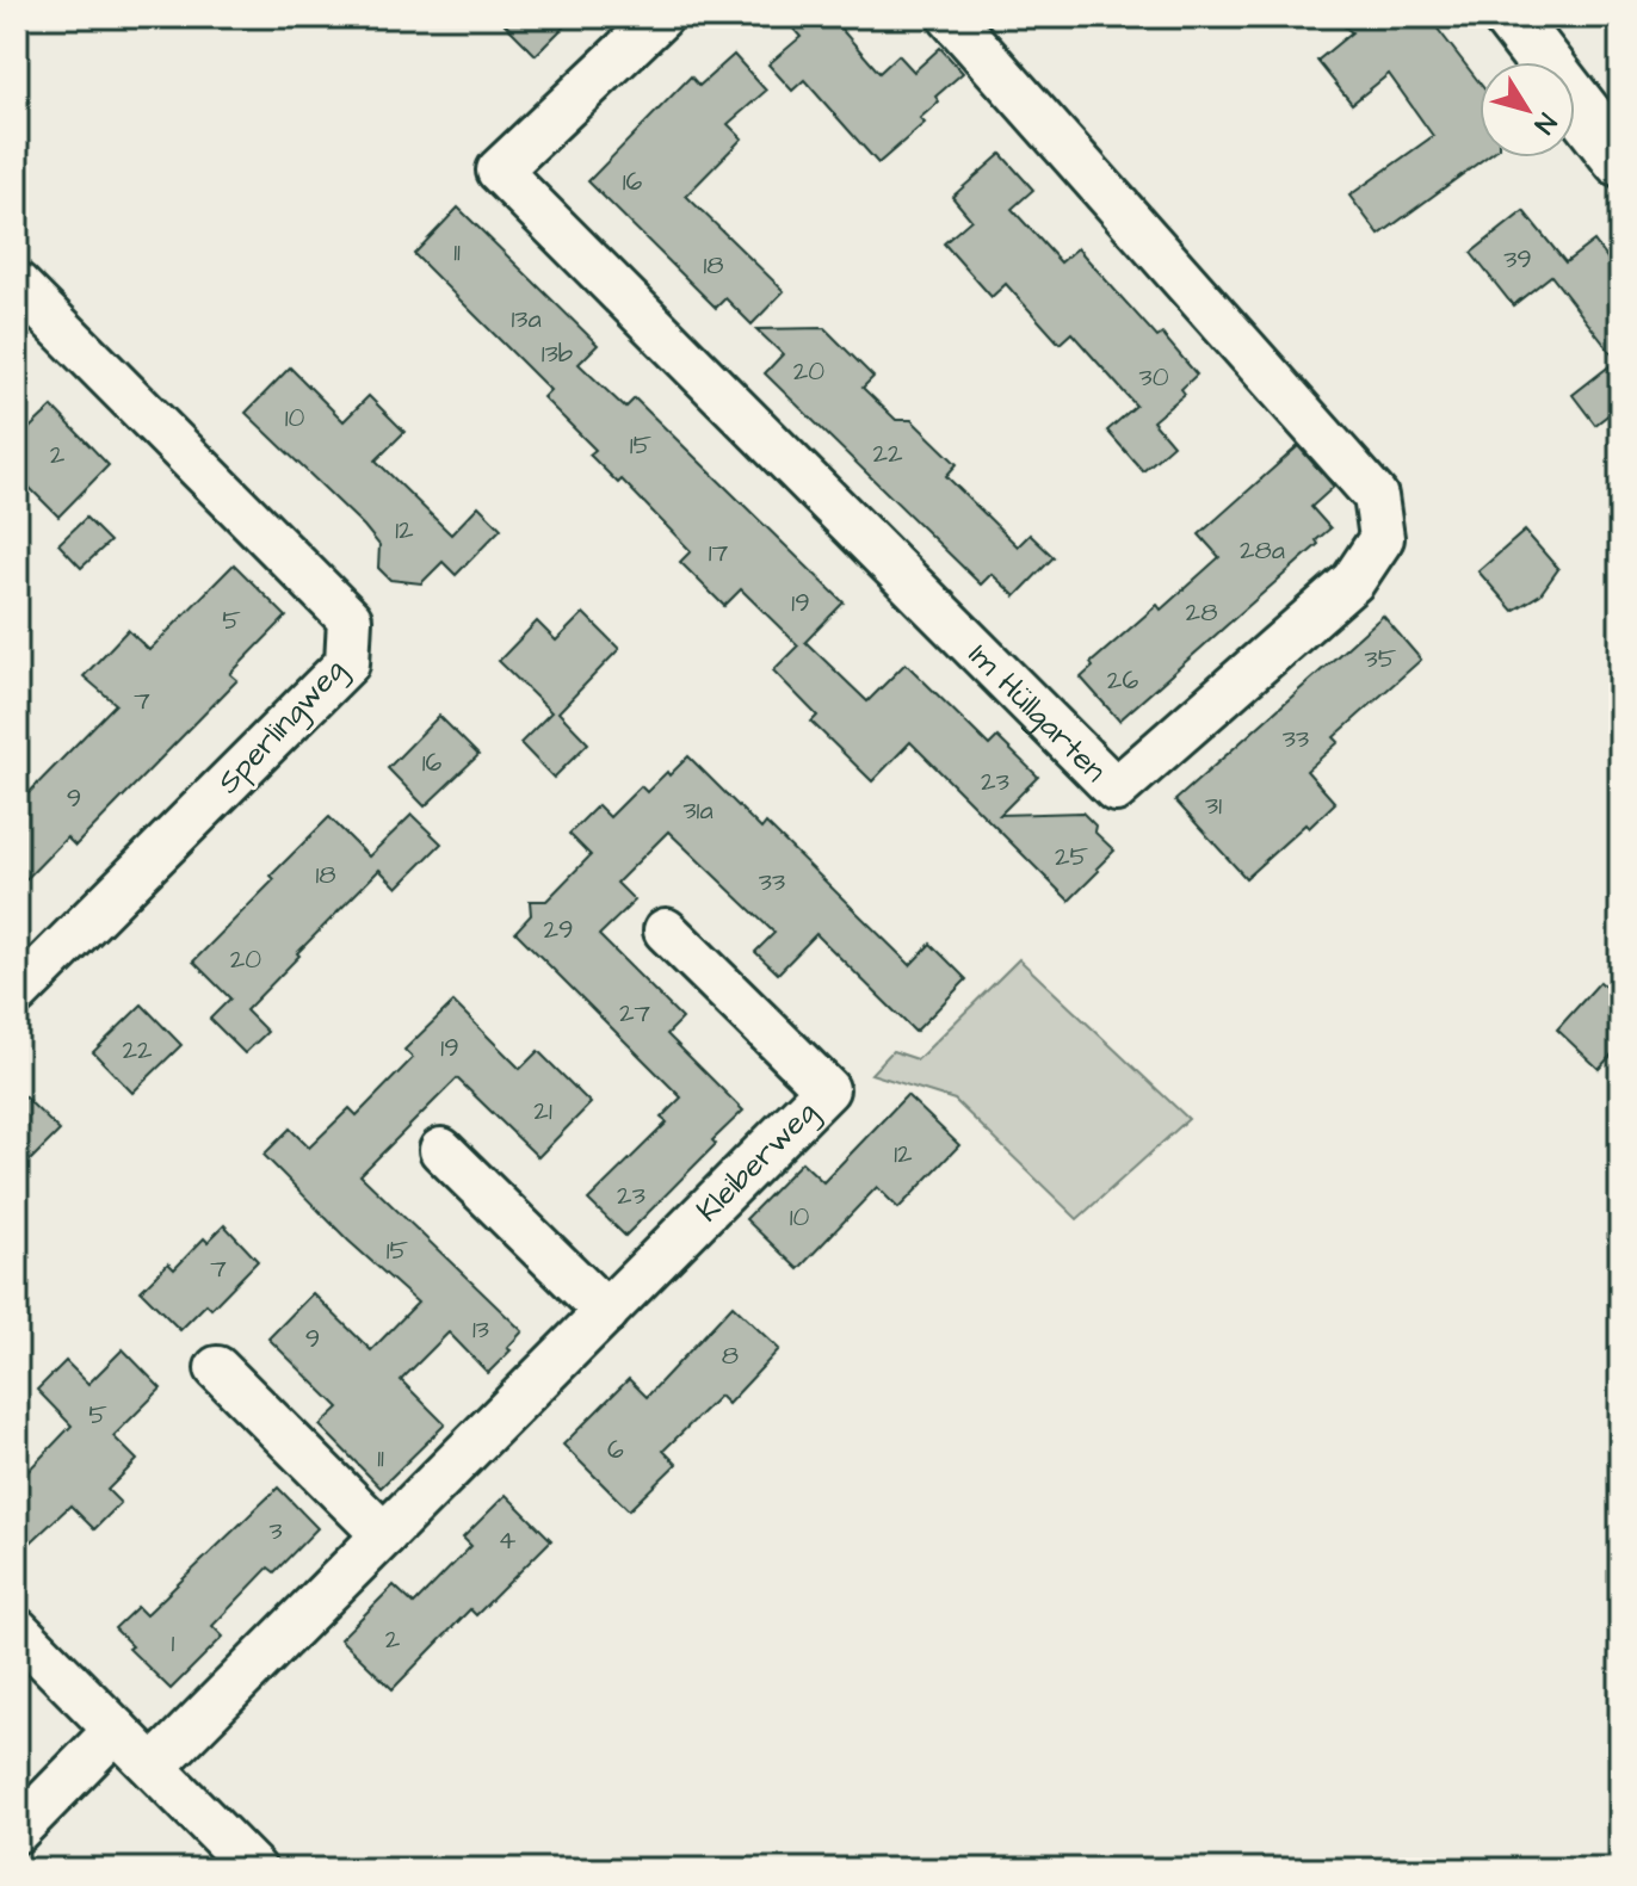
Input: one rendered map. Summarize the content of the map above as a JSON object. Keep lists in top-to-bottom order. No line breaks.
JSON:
{"streets":{"street":["Im Hüllgarten","Sperlingweg","Kleiberweg"]},"house_numbers":["16","11","39","18","13a","13b","20","30","10","15","22","2","12","28a","17","19","28","5","35","26","7","33","16","23","9","31","31a","25","18","33","29","20","27","19","22","21","12","23","10","15","7","13","9","8","5","6","11","3","4","2","1"],"north":"bottom right"}
